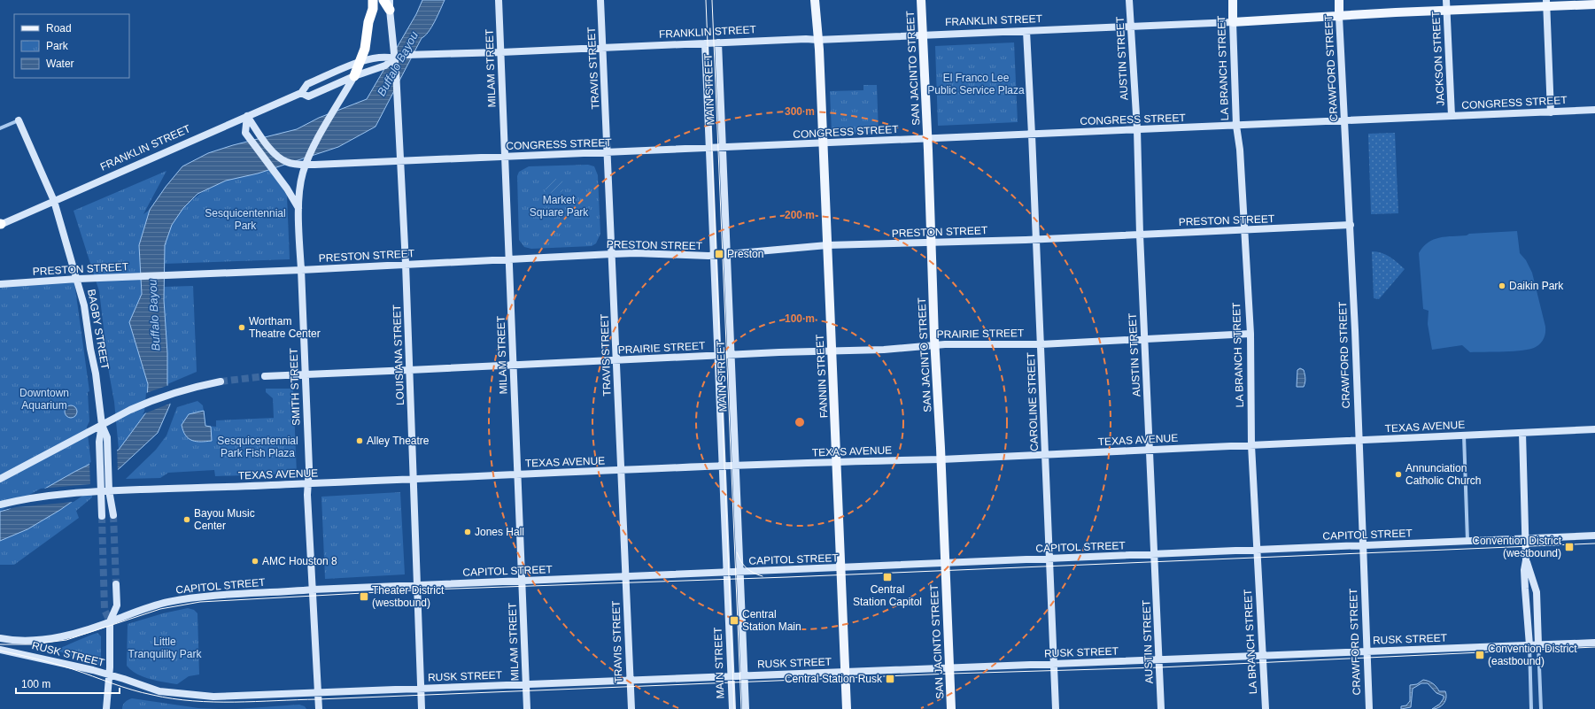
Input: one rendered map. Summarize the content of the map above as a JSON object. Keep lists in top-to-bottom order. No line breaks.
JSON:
{"streets":{"main road":["FRANKLIN STREET","SAN JACINTO STREET","LA BRANCH STREET","CRAWFORD STREET","FANNIN STREET"],"street":["AUSTIN STREET","JACKSON STREET","MILAM STREET","TRAVIS STREET","MAIN STREET","CONGRESS STREET","PRESTON STREET","BAGBY STREET","PRAIRIE STREET","LOUISIANA STREET","SMITH STREET","CAROLINE STREET","TEXAS AVENUE","CAPITOL STREET","RUSK STREET"]},"crossings":[["FRANKLIN STREET","AUSTIN STREET"],["FRANKLIN STREET","JACKSON STREET"],["FRANKLIN STREET","MILAM STREET"],["FRANKLIN STREET","TRAVIS STREET"],["FRANKLIN STREET","SAN JACINTO STREET"],["FRANKLIN STREET","LA BRANCH STREET"],["FRANKLIN STREET","CRAWFORD STREET"],["FRANKLIN STREET","MAIN STREET"],["FRANKLIN STREET","CONGRESS STREET"],["FRANKLIN STREET","BAGBY STREET"],["FRANKLIN STREET","LOUISIANA STREET"],["FRANKLIN STREET","FANNIN STREET"],["FRANKLIN STREET","SMITH STREET"],["FRANKLIN STREET","CAROLINE STREET"],["AUSTIN STREET","CONGRESS STREET"],["AUSTIN STREET","PRESTON STREET"],["AUSTIN STREET","PRAIRIE STREET"],["AUSTIN STREET","TEXAS AVENUE"],["AUSTIN STREET","CAPITOL STREET"],["AUSTIN STREET","RUSK STREET"],["JACKSON STREET","CONGRESS STREET"],["MILAM STREET","CONGRESS STREET"],["MILAM STREET","PRESTON STREET"],["MILAM STREET","PRAIRIE STREET"],["MILAM STREET","TEXAS AVENUE"],["MILAM STREET","CAPITOL STREET"],["MILAM STREET","RUSK STREET"],["TRAVIS STREET","CONGRESS STREET"],["TRAVIS STREET","PRESTON STREET"],["TRAVIS STREET","PRAIRIE STREET"],["TRAVIS STREET","TEXAS AVENUE"],["TRAVIS STREET","CAPITOL STREET"],["TRAVIS STREET","RUSK STREET"],["SAN JACINTO STREET","CONGRESS STREET"],["SAN JACINTO STREET","PRESTON STREET"],["SAN JACINTO STREET","PRAIRIE STREET"],["SAN JACINTO STREET","TEXAS AVENUE"],["SAN JACINTO STREET","CAPITOL STREET"],["SAN JACINTO STREET","RUSK STREET"],["LA BRANCH STREET","CONGRESS STREET"],["LA BRANCH STREET","PRESTON STREET"],["LA BRANCH STREET","PRAIRIE STREET"],["LA BRANCH STREET","TEXAS AVENUE"],["LA BRANCH STREET","CAPITOL STREET"],["LA BRANCH STREET","RUSK STREET"],["CRAWFORD STREET","CONGRESS STREET"],["CRAWFORD STREET","PRESTON STREET"],["CRAWFORD STREET","TEXAS AVENUE"],["CRAWFORD STREET","CAPITOL STREET"],["CRAWFORD STREET","RUSK STREET"],["MAIN STREET","CONGRESS STREET"],["MAIN STREET","PRESTON STREET"],["MAIN STREET","PRAIRIE STREET"],["MAIN STREET","TEXAS AVENUE"],["MAIN STREET","CAPITOL STREET"],["MAIN STREET","RUSK STREET"],["CONGRESS STREET","LOUISIANA STREET"],["CONGRESS STREET","FANNIN STREET"],["CONGRESS STREET","SMITH STREET"],["CONGRESS STREET","CAROLINE STREET"],["PRESTON STREET","BAGBY STREET"],["PRESTON STREET","LOUISIANA STREET"],["PRESTON STREET","FANNIN STREET"],["PRESTON STREET","SMITH STREET"],["PRESTON STREET","CAROLINE STREET"],["BAGBY STREET","TEXAS AVENUE"],["PRAIRIE STREET","LOUISIANA STREET"],["PRAIRIE STREET","FANNIN STREET"],["PRAIRIE STREET","SMITH STREET"],["PRAIRIE STREET","CAROLINE STREET"],["LOUISIANA STREET","TEXAS AVENUE"],["LOUISIANA STREET","CAPITOL STREET"],["LOUISIANA STREET","RUSK STREET"],["FANNIN STREET","TEXAS AVENUE"],["FANNIN STREET","CAPITOL STREET"],["FANNIN STREET","RUSK STREET"],["SMITH STREET","TEXAS AVENUE"],["SMITH STREET","CAPITOL STREET"],["SMITH STREET","RUSK STREET"],["CAROLINE STREET","TEXAS AVENUE"],["CAROLINE STREET","CAPITOL STREET"],["CAROLINE STREET","RUSK STREET"]],"water":["Buffalo Bayou"],"parks":["El Franco Lee Public Service Plaza","Market Square Park","Sesquicentennial Park","Downtown Aquarium","Sesquicentennial Park Fish Plaza","Little Tranquility Park"],"places":{"transit":["Preston","Convention District (westbound)","Central Station Capitol","Theater District (westbound)","Central Station Main","Convention District (eastbound)","Central Station Rusk"],"other":["Daikin Park","Wortham Theatre Center","Alley Theatre","Annunciation Catholic Church","Bayou Music Center","Jones Hall","AMC Houston 8"]},"legend":["Road","Park","Water"],"scale_bar":"100 m","rings":["300 m","200 m","100 m"]}
